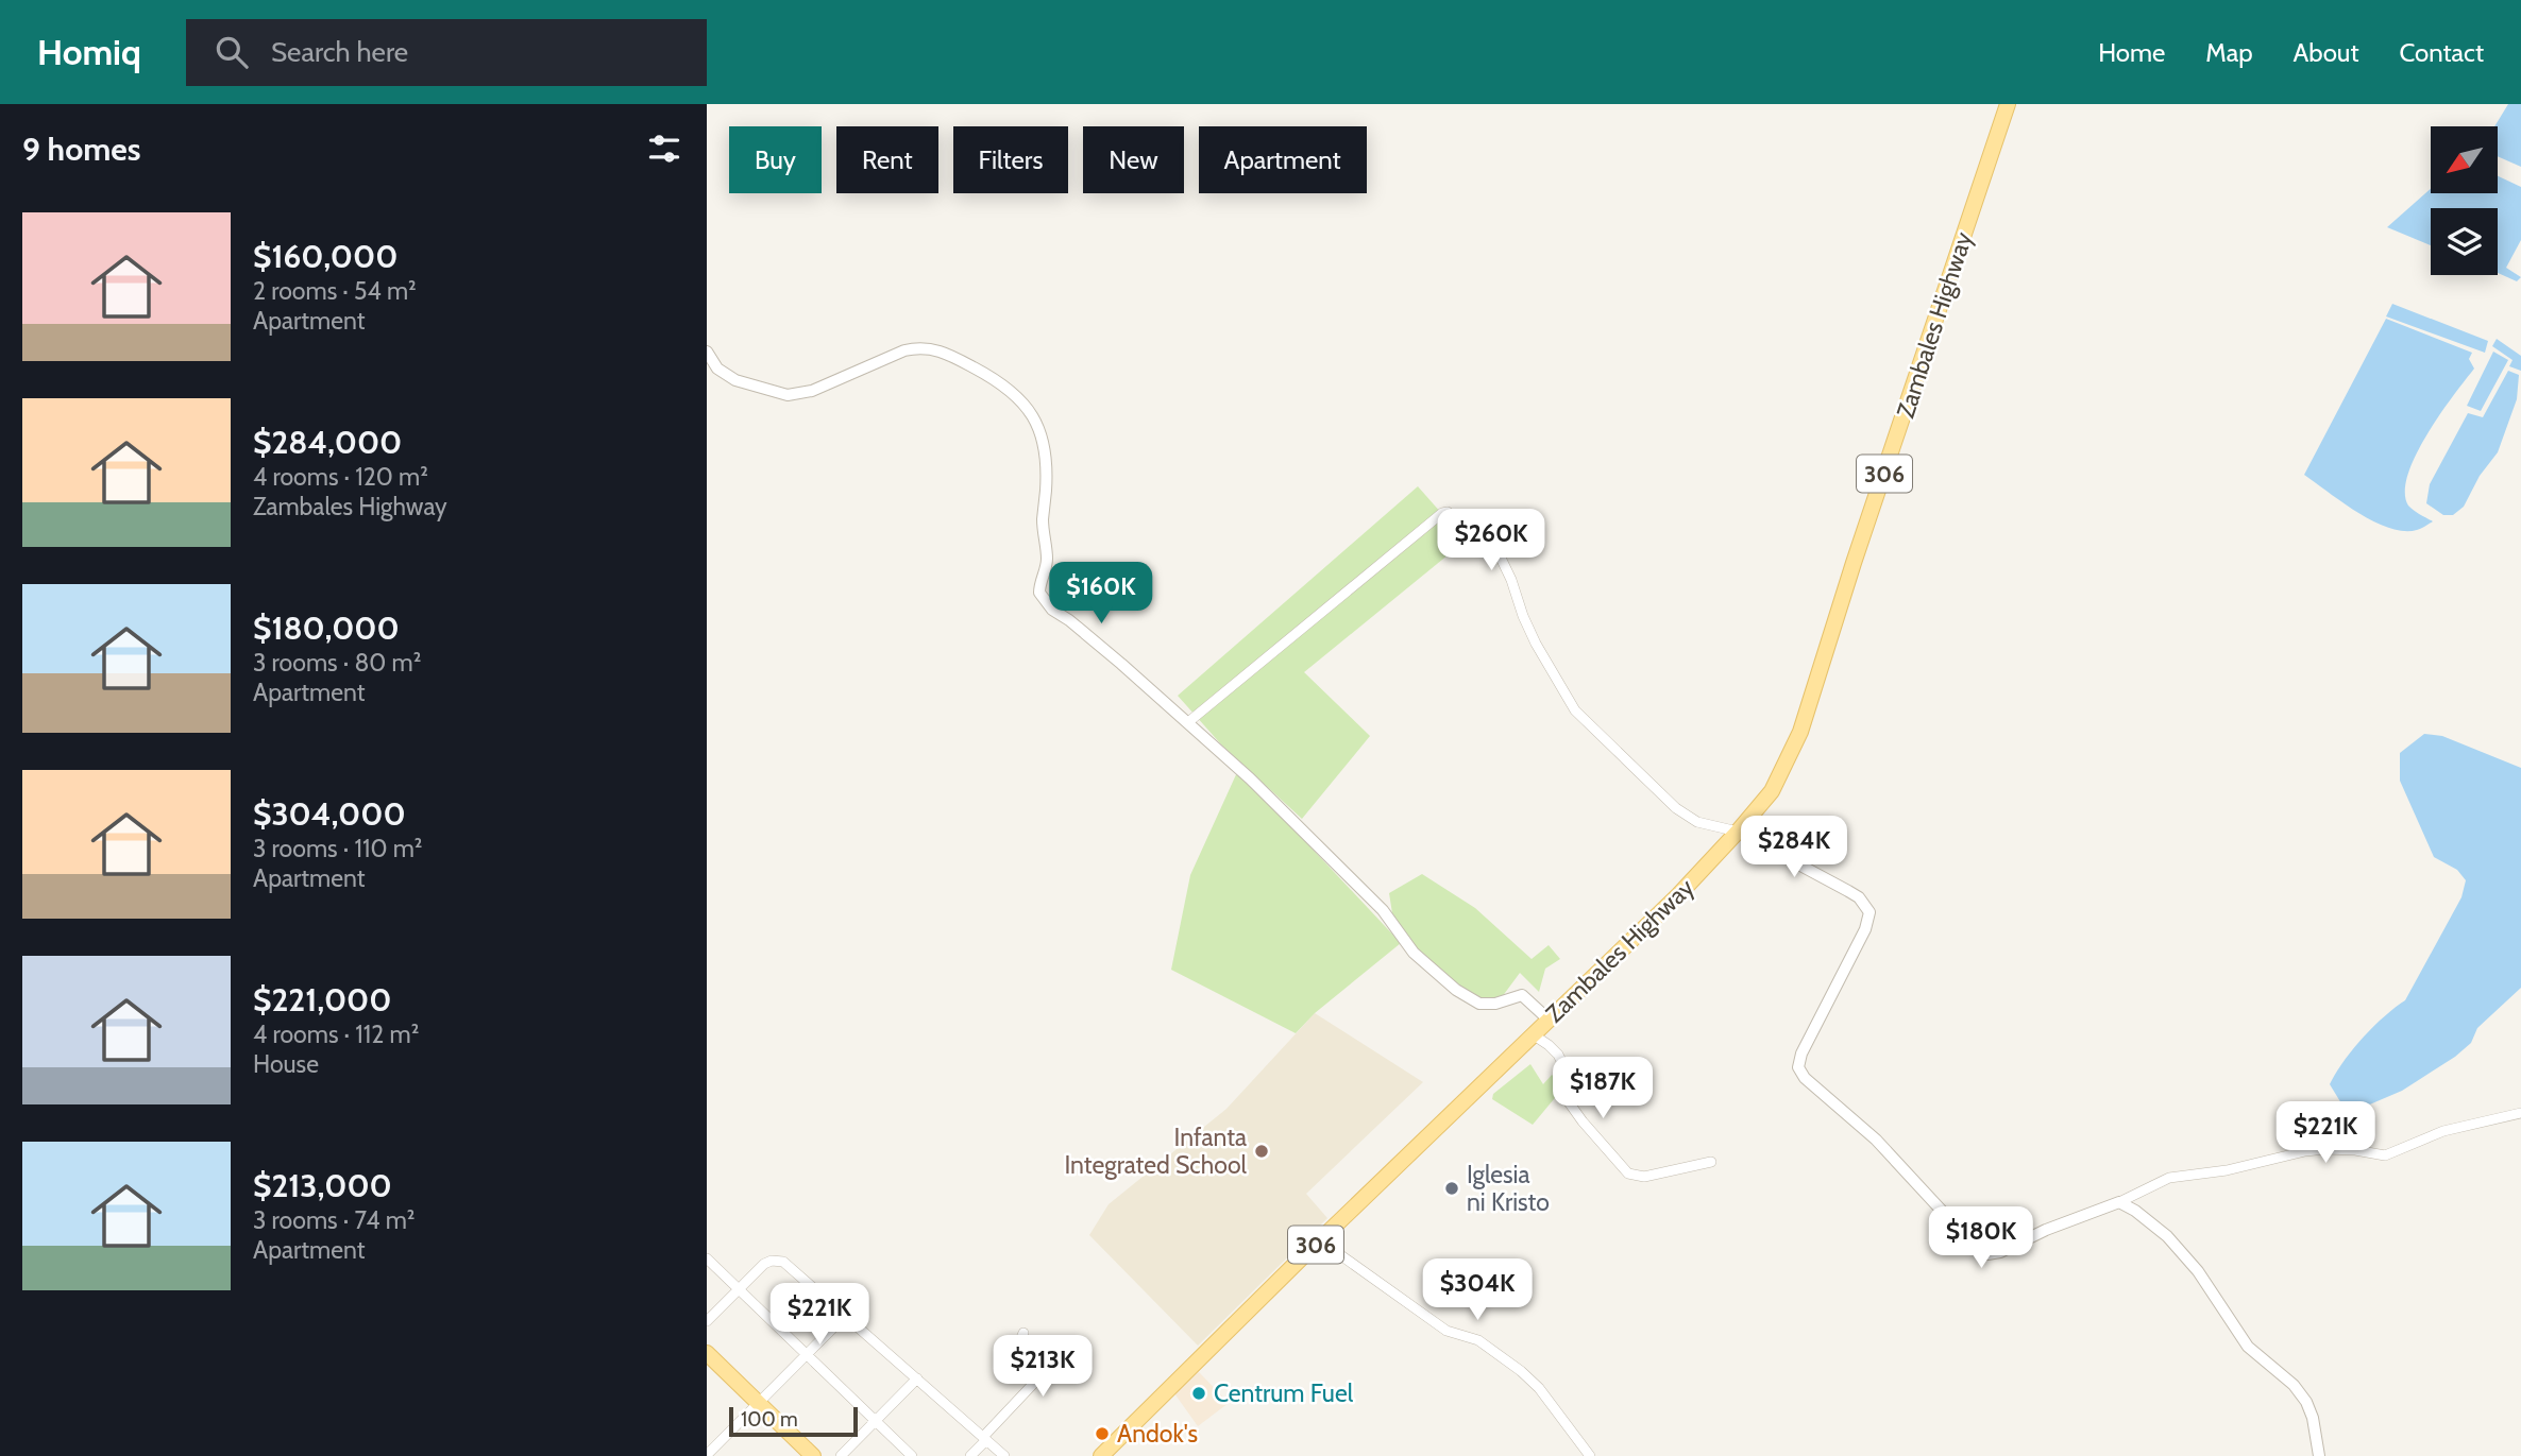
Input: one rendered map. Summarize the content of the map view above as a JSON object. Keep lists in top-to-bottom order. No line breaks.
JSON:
{"streets":{"main road":["Zambales Highway","306"]},"places":["Infanta Integrated School","Iglesia ni Kristo","Centrum Fuel","Andok's"],"scale_bar":"100 m","north":"bottom left","page":{"header":"Homiq","search":"Search here","nav":["Home","Map","About","Contact"],"heading":"9 homes","chip":["Buy","Rent","Filters","New","Apartment"],"list":[{"name":"$160,000","note":"2 rooms · 54 m² · Apartment"},{"name":"$284,000","note":"4 rooms · 120 m² · Zambales Highway"},{"name":"$180,000","note":"3 rooms · 80 m² · Apartment"},{"name":"$304,000","note":"3 rooms · 110 m² · Apartment"},{"name":"$221,000","note":"4 rooms · 112 m² · House"},{"name":"$213,000","note":"3 rooms · 74 m² · Apartment"}],"price":["$260K","$160K","$284K","$187K","$221K","$180K","$304K","$221K","$213K"],"scale":"100 m"}}
